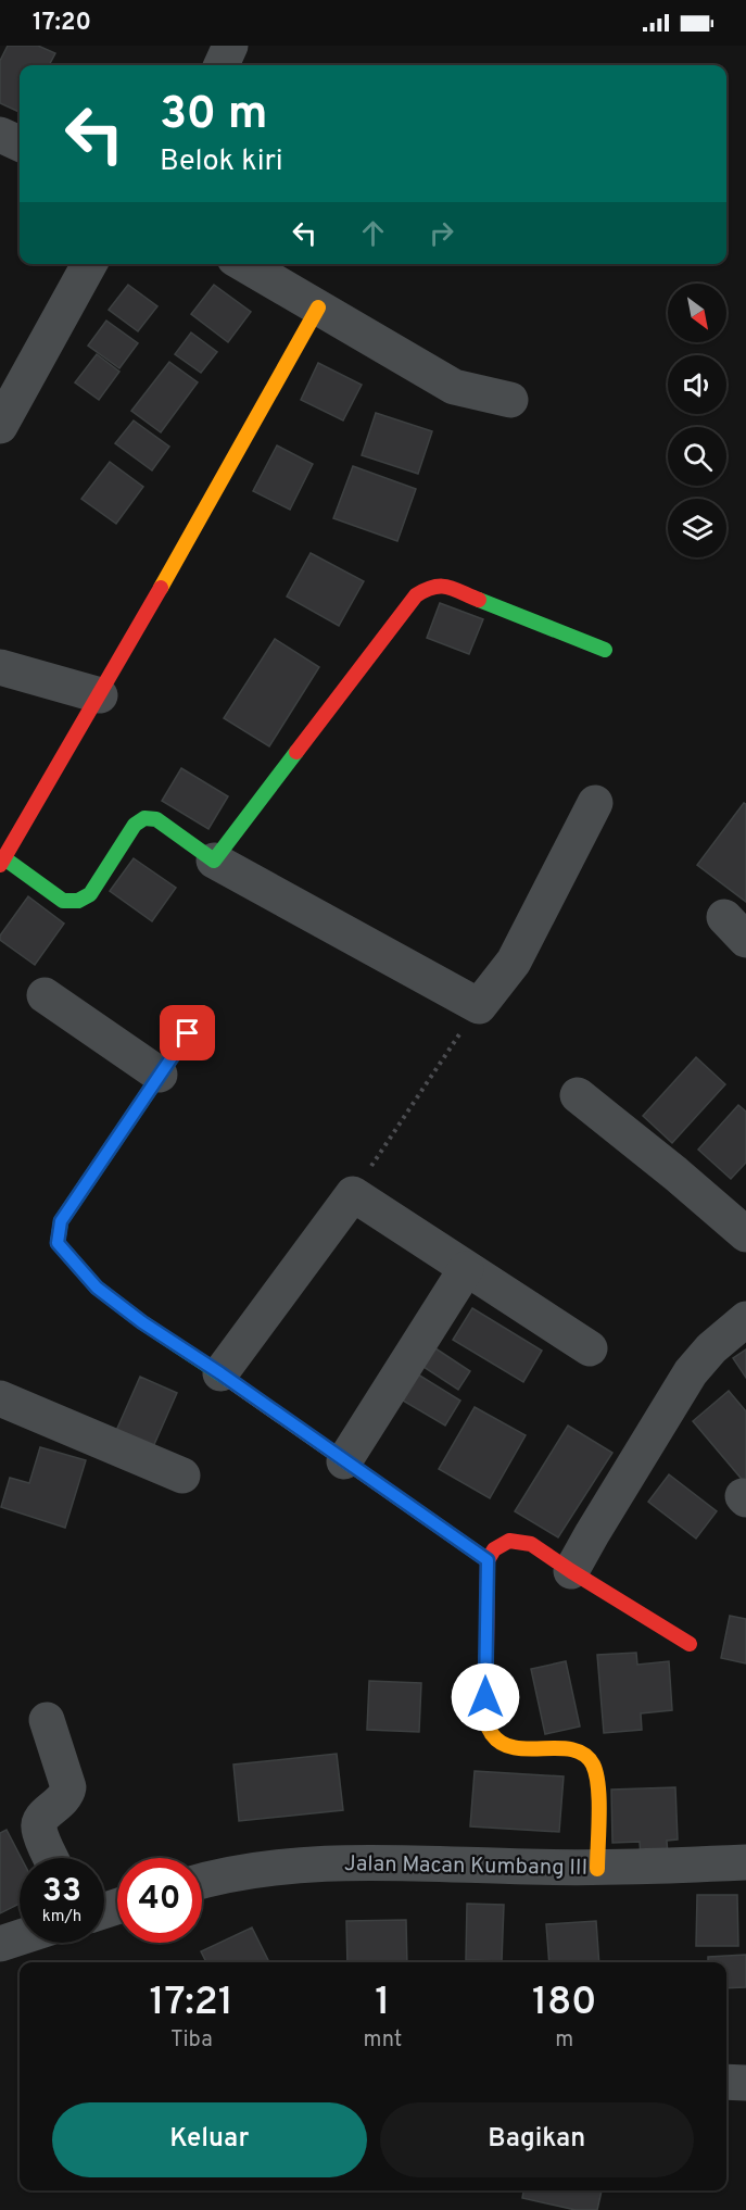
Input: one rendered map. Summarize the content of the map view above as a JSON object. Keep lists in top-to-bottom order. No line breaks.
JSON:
{"streets":{"street":["Jalan Macan Kumbang III"]},"north":"bottom right","page":{"status":"17:20","turn":["30 m","Belok kiri"],"speed":"33 km/h","limit":"40","eta":["17:21","Tiba","1","mnt","180","m"],"buttons":["Keluar","Bagikan"]}}
